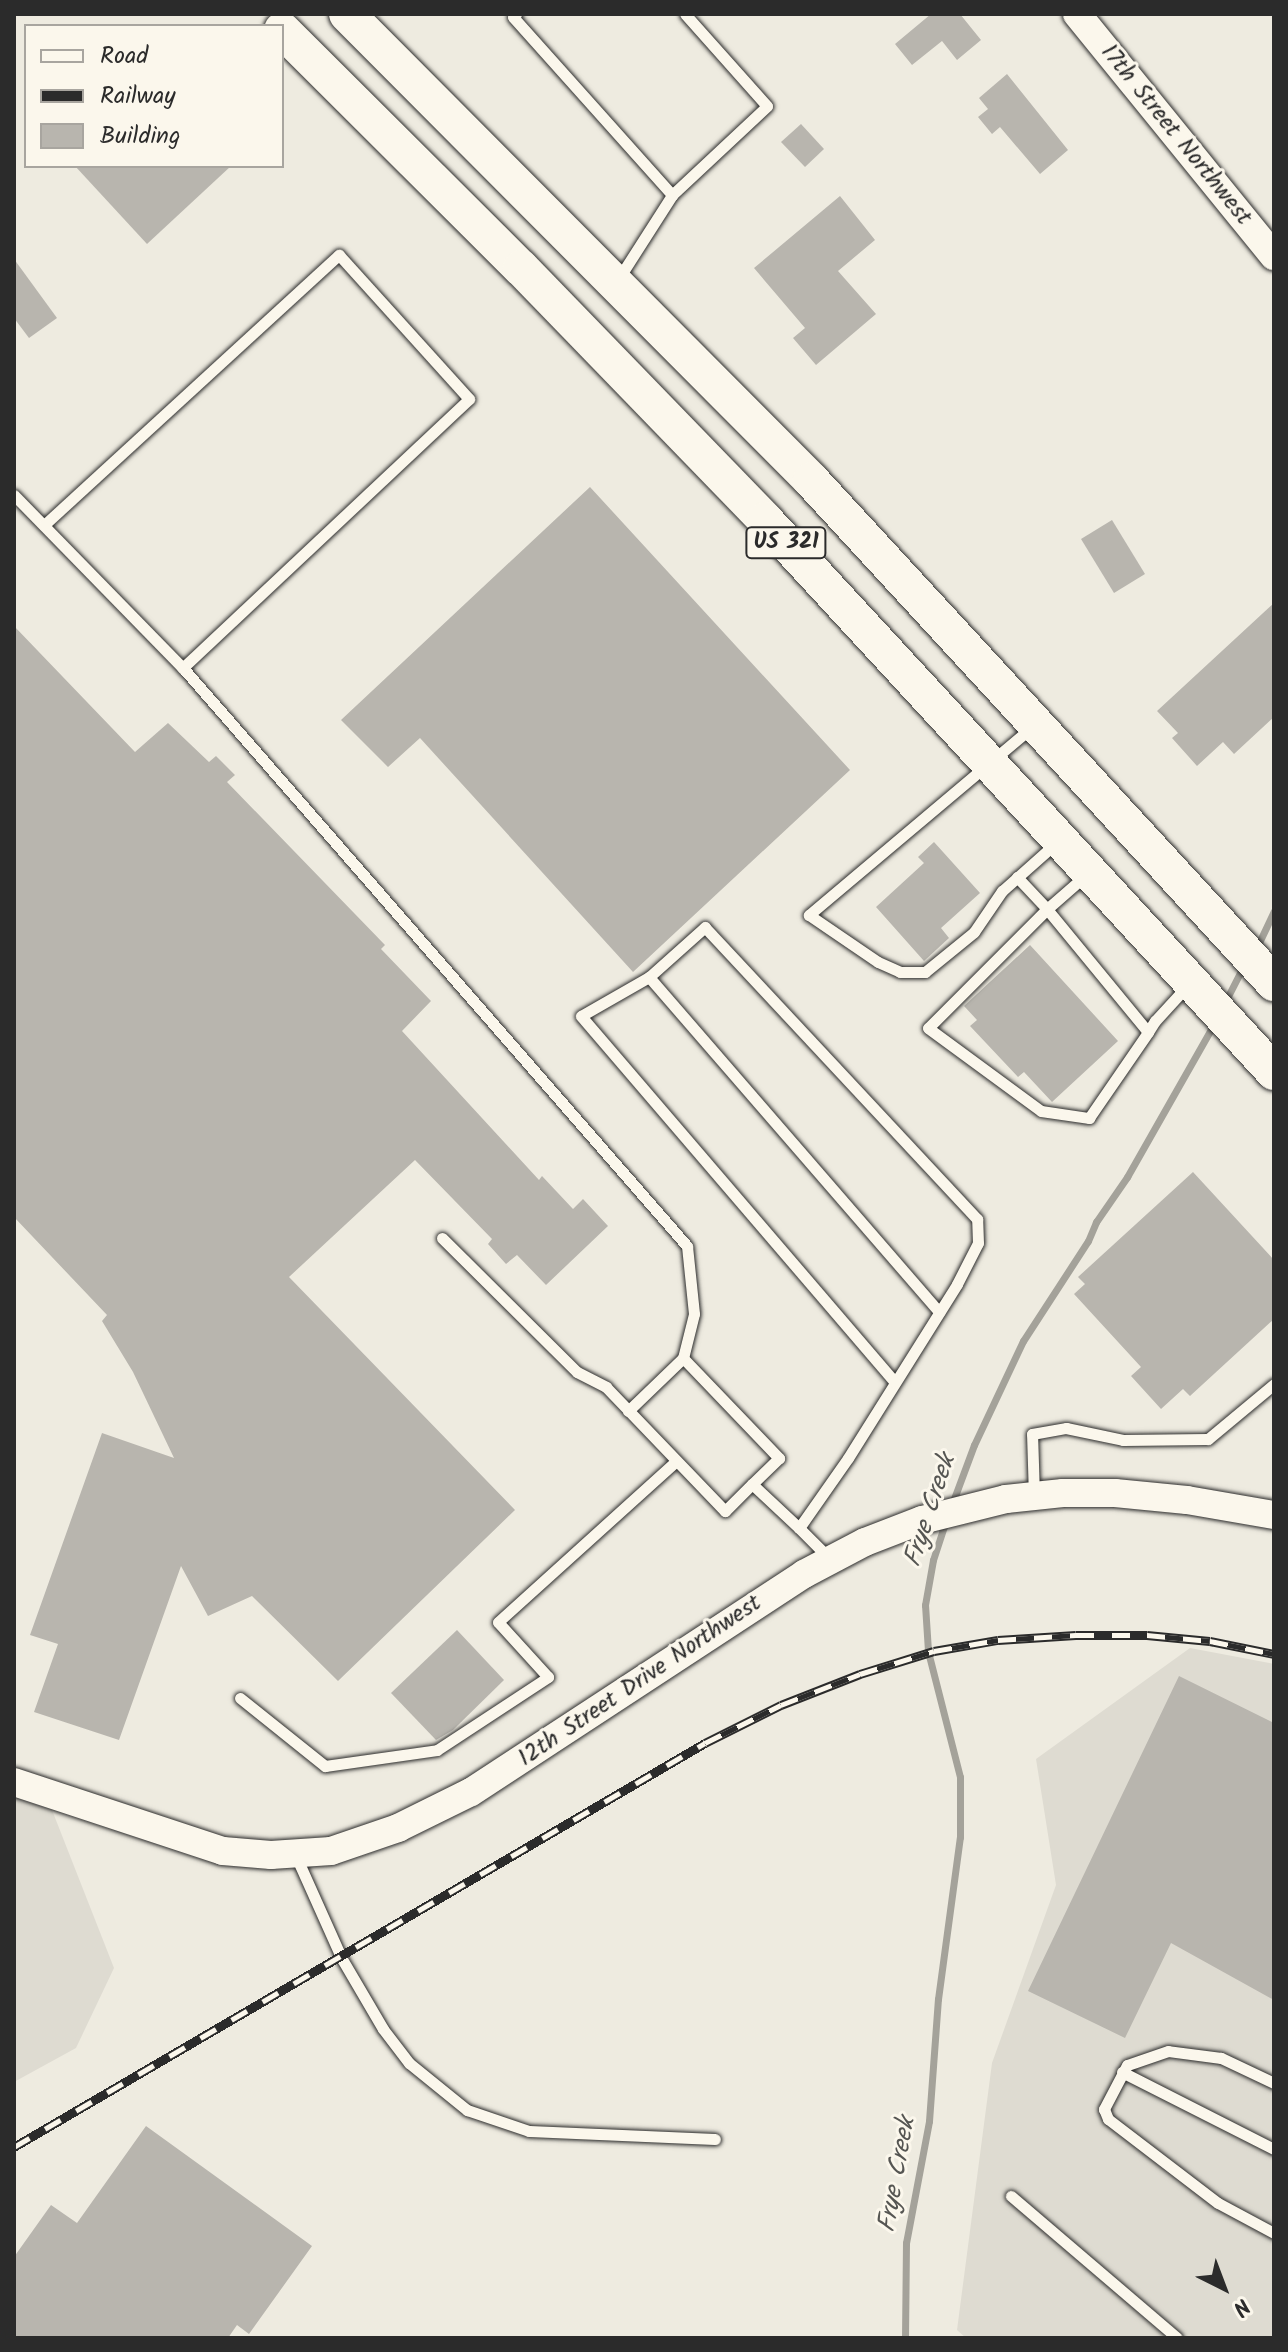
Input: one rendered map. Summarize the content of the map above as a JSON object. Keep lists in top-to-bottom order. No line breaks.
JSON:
{"streets":{"highway":["US 321"],"street":["17th Street Northwest","12th Street Drive Northwest"]},"water":["Frye Creek"],"legend":["Road","Railway","Building"],"north":"bottom right"}
